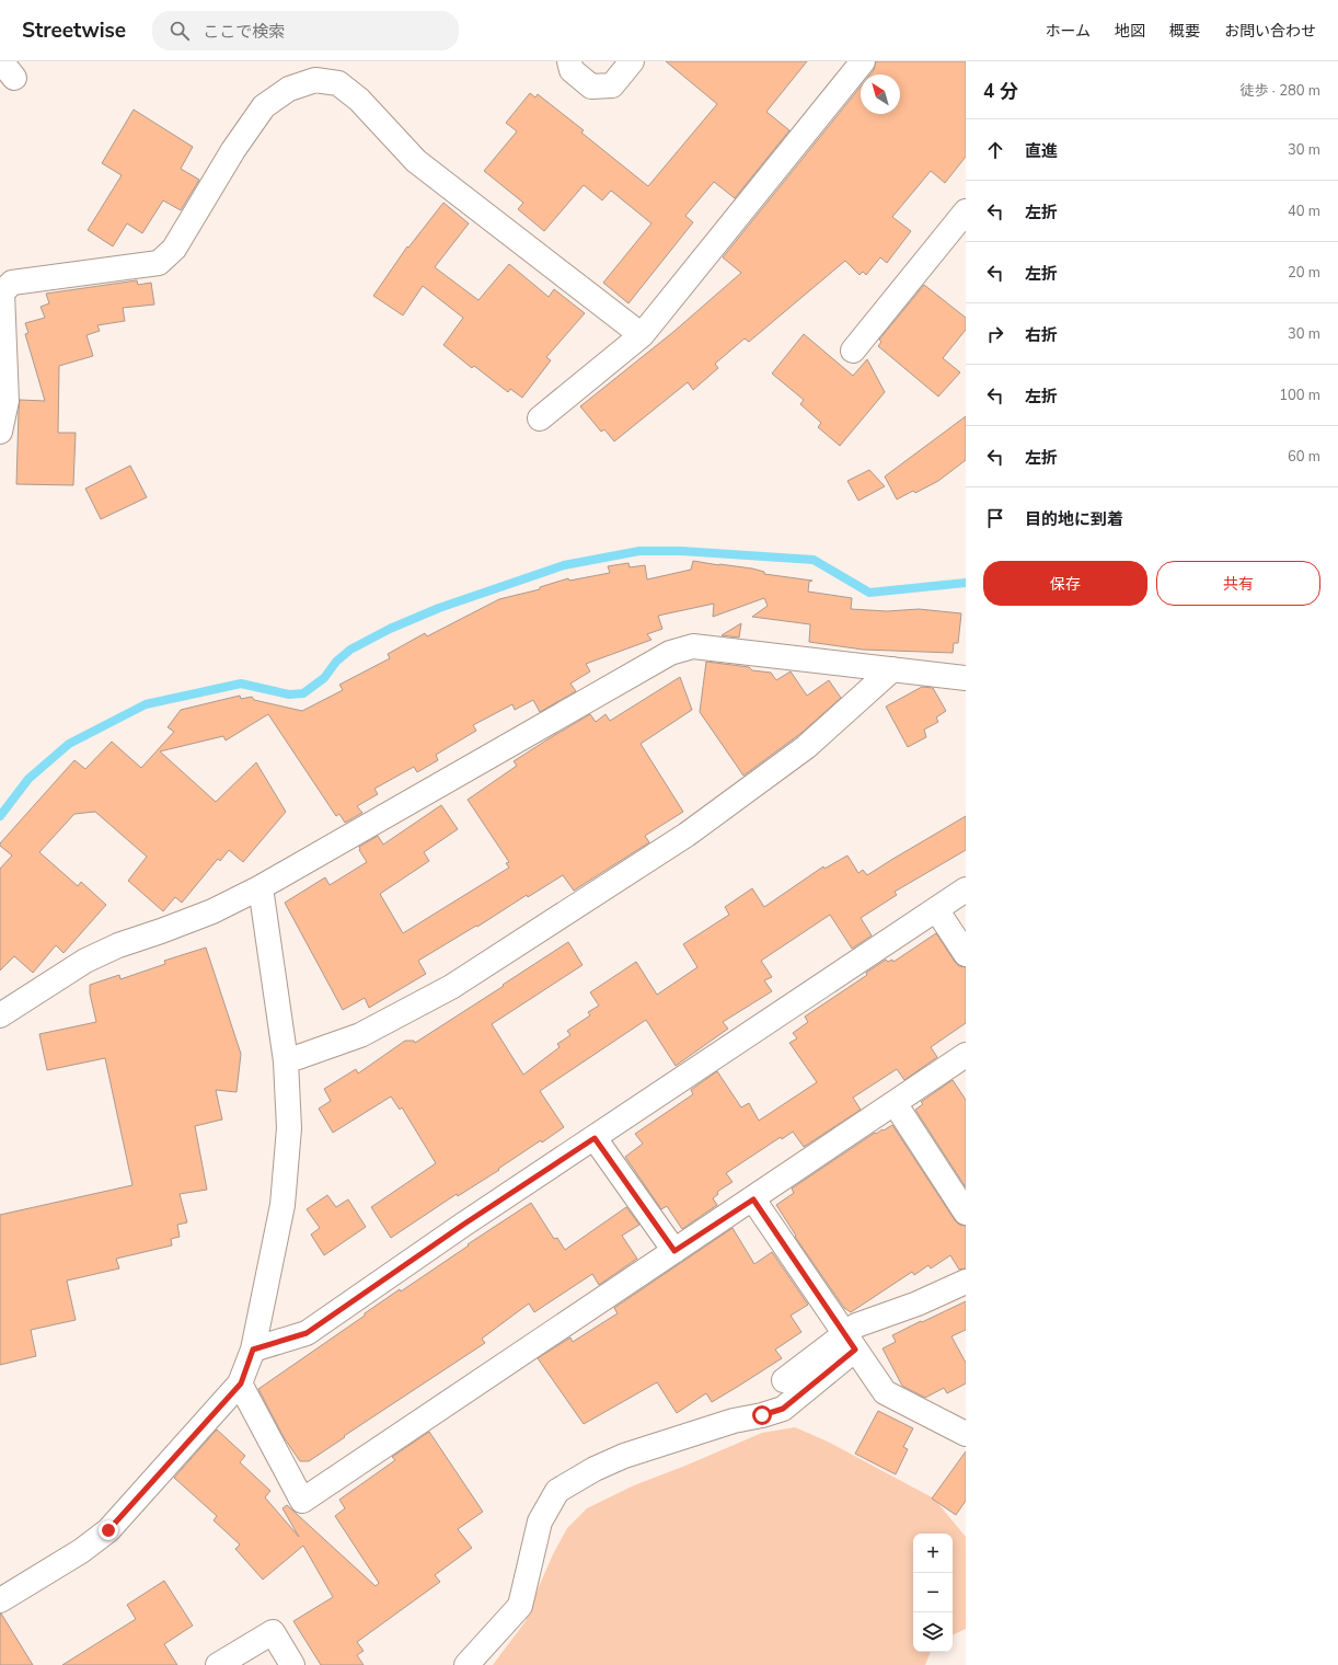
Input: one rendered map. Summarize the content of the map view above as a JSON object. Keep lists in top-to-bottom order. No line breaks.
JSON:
{"north":"top left","page":{"header":"Streetwise","search":"ここで検索","nav":["ホーム","地図","概要","お問い合わせ"],"heading":["4 分","徒歩 · 280 m"],"list":[["直進","30 m"],["左折","40 m"],["左折","20 m"],["右折","30 m"],["左折","100 m"],["左折","60 m"],"目的地に到着"],"buttons":["保存","共有"],"map_buttons":["+","−"]}}
